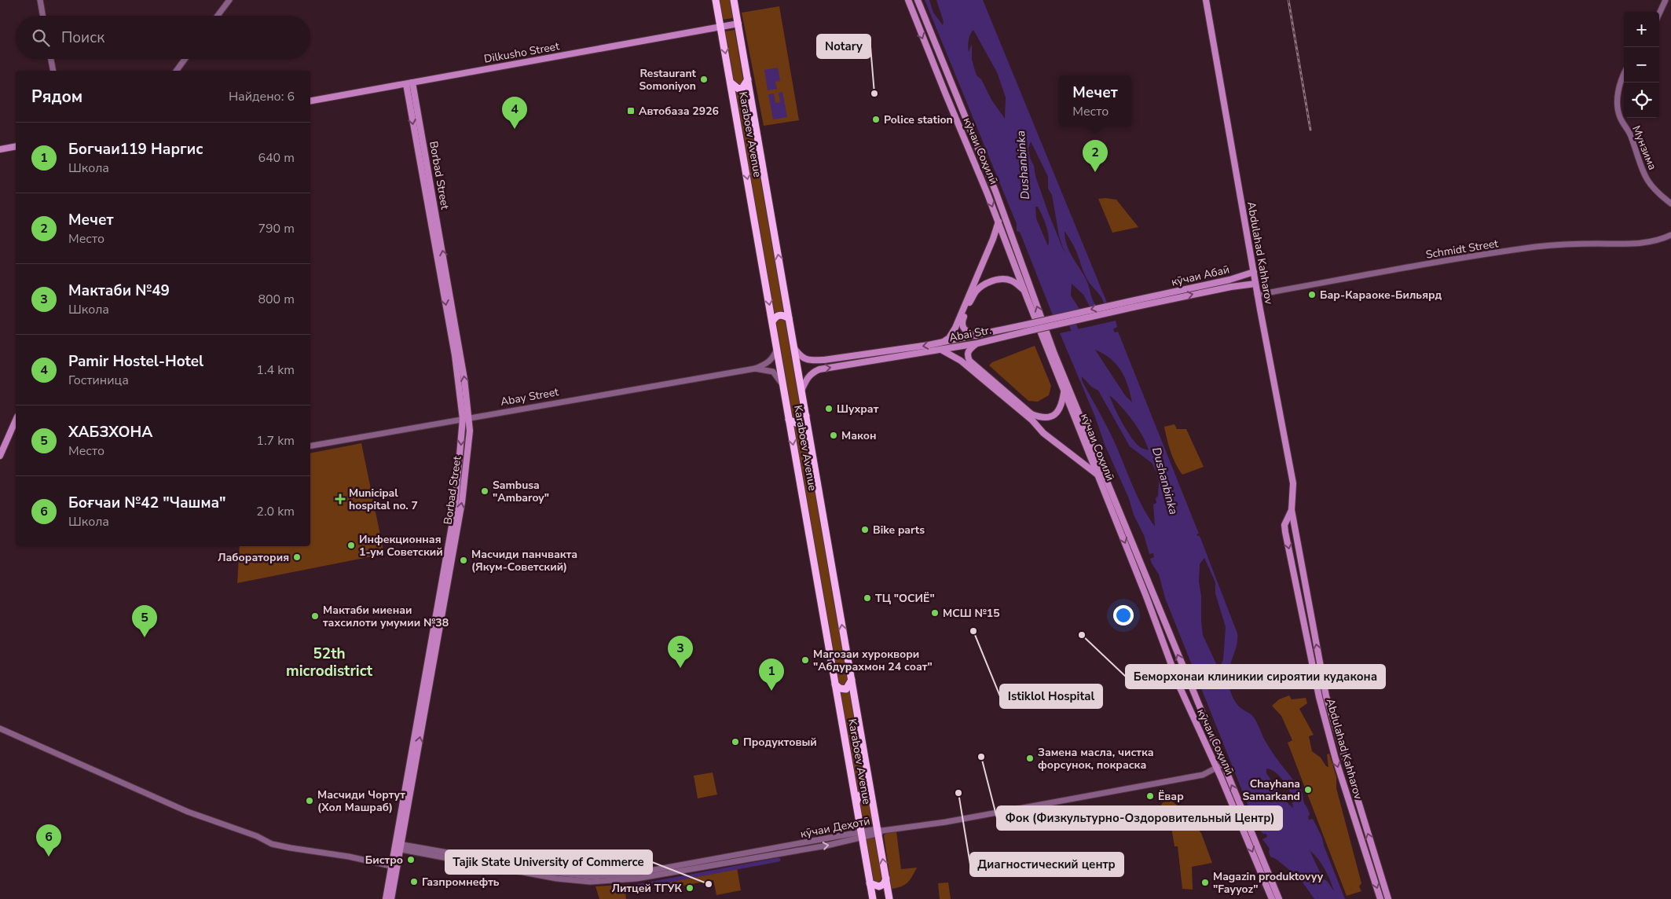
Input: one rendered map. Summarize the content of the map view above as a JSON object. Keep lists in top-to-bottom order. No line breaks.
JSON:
{"streets":{"highway":["Karaboev Avenue"],"main road":["Dilkusho Street","кӯчаи Соҳилӣ","Borbad Street","Abdulahad Kahharov","Abai Str."],"street":["Мунзима","Schmidt Street","Abay Street","кӯчаи Деҳотӣ"]},"crossings":[["Dilkusho Street","Karaboev Avenue"],["Dilkusho Street","Borbad Street"],["Karaboev Avenue","Abai Str."],["Karaboev Avenue","Abay Street"],["Karaboev Avenue","кӯчаи Деҳотӣ"],["кӯчаи Соҳилӣ","кӯчаи Деҳотӣ"],["Borbad Street","Abay Street"],["Borbad Street","кӯчаи Деҳотӣ"],["Schmidt Street","Abdulahad Kahharov"],["Abdulahad Kahharov","Abai Str."]],"districts":["52th microdistrict"],"water":["Dushanbinka"],"places":{"other":["Restaurant Somoniyon","Notary","Police station","Бар-Караоке-Бильярд","Шухрат","Макон","Sambusa \"Ambaroy\"","Bike parts","Инфекционная 1-ум Советский","Лаборатория","Масчиди панчвакта (Якум-Советский)","ТЦ \"ОСИЁ\"","МСШ №15","Мактаби миенаи тахсилоти умумии №38","Istiklol Hospital","Беморхонаи клиникии сироятии кудакона","Магозаи хуроквори \"Абдурахмон 24 соат\"","Продуктовый","Фок (Физкультурно-Оздоровительный Центр)","Замена масла, чистка форсунок, покраска","Chayhana Samarkand","Диагностический центр","Ёвар","Масчиди Чортут (Хол Машраб)","Бистро","Газпромнефть","Magazin produktovyy \"Fayyoz\"","Tajik State University of Commerce","Литцей ТГУК"],"transit":["Автобаза 2926"],"health":["Municipal hospital no. 7"]},"page":{"map_buttons":["+","−"],"search":"Поиск","heading":["Рядом","Найдено: 6"],"popup":["Мечет","Место"],"pins":["4","2","5","3","1","6"],"list":[{"mark":"1","name":"Богчаи119 Наргис","note":"Школа","value":"640 m"},{"mark":"2","name":"Мечет","note":"Место","value":"790 m"},{"mark":"3","name":"Мактаби №49","note":"Школа","value":"800 m"},{"mark":"4","name":"Pamir Hostel-Hotel","note":"Гостиница","value":"1.4 km"},{"mark":"5","name":"ХАБЗХОНА","note":"Место","value":"1.7 km"},{"mark":"6","name":"Боғчаи №42 \"Чашма\"","note":"Школа","value":"2.0 km"}]}}
